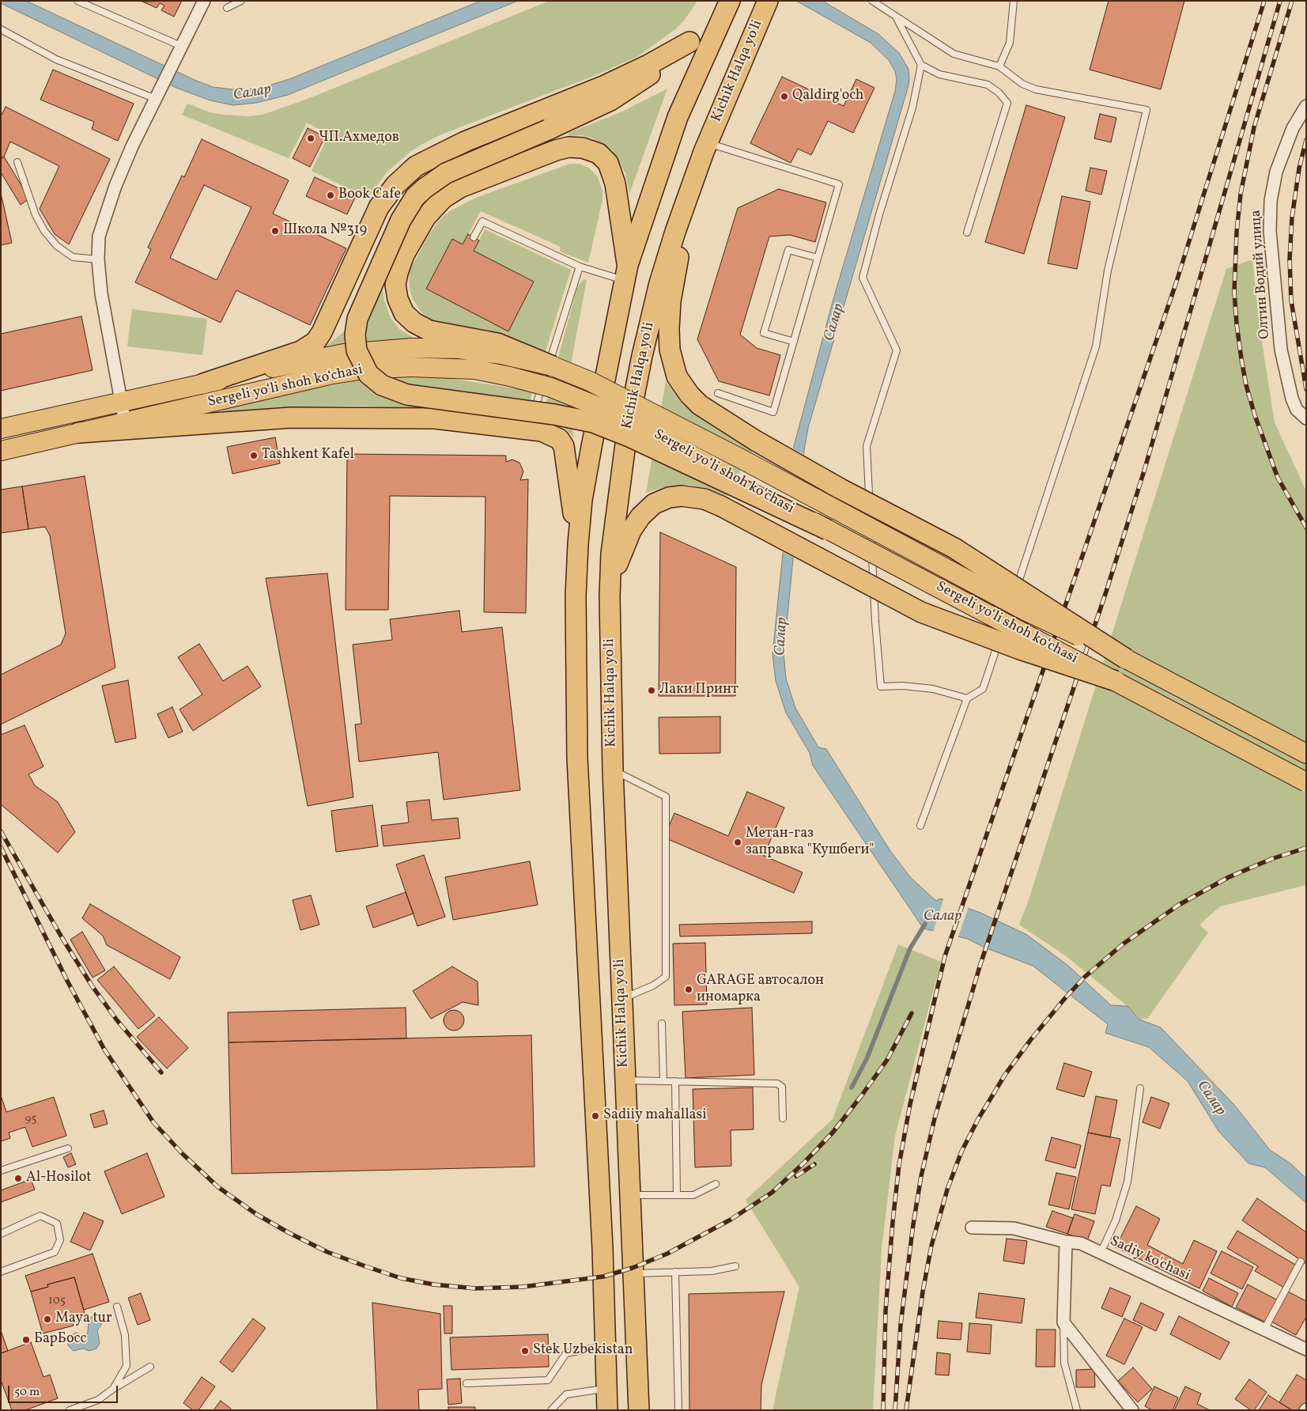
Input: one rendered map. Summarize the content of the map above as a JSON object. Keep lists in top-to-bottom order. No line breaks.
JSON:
{"streets":{"highway":["Kichik Halqa yo'li"],"main road":["Sergeli yo‘li shoh ko‘chasi"],"street":["Олтин Водий улица","Sadiy ko'chasi"]},"water":["Салар"],"places":["Qaldirg'och","ЧП.Ахмедов","Book Cafe","Школа №319","Tashkent Kafel","Лаки Принт","Метан-газ заправка \"Кушбеги\"","GARAGE автосалон иномарка","Sadiiy mahallasi","Al-Hosilot","Maya tur","БарБосс","Stek Uzbekistan"],"house_numbers":["95","105"],"scale_bar":"50 m"}
